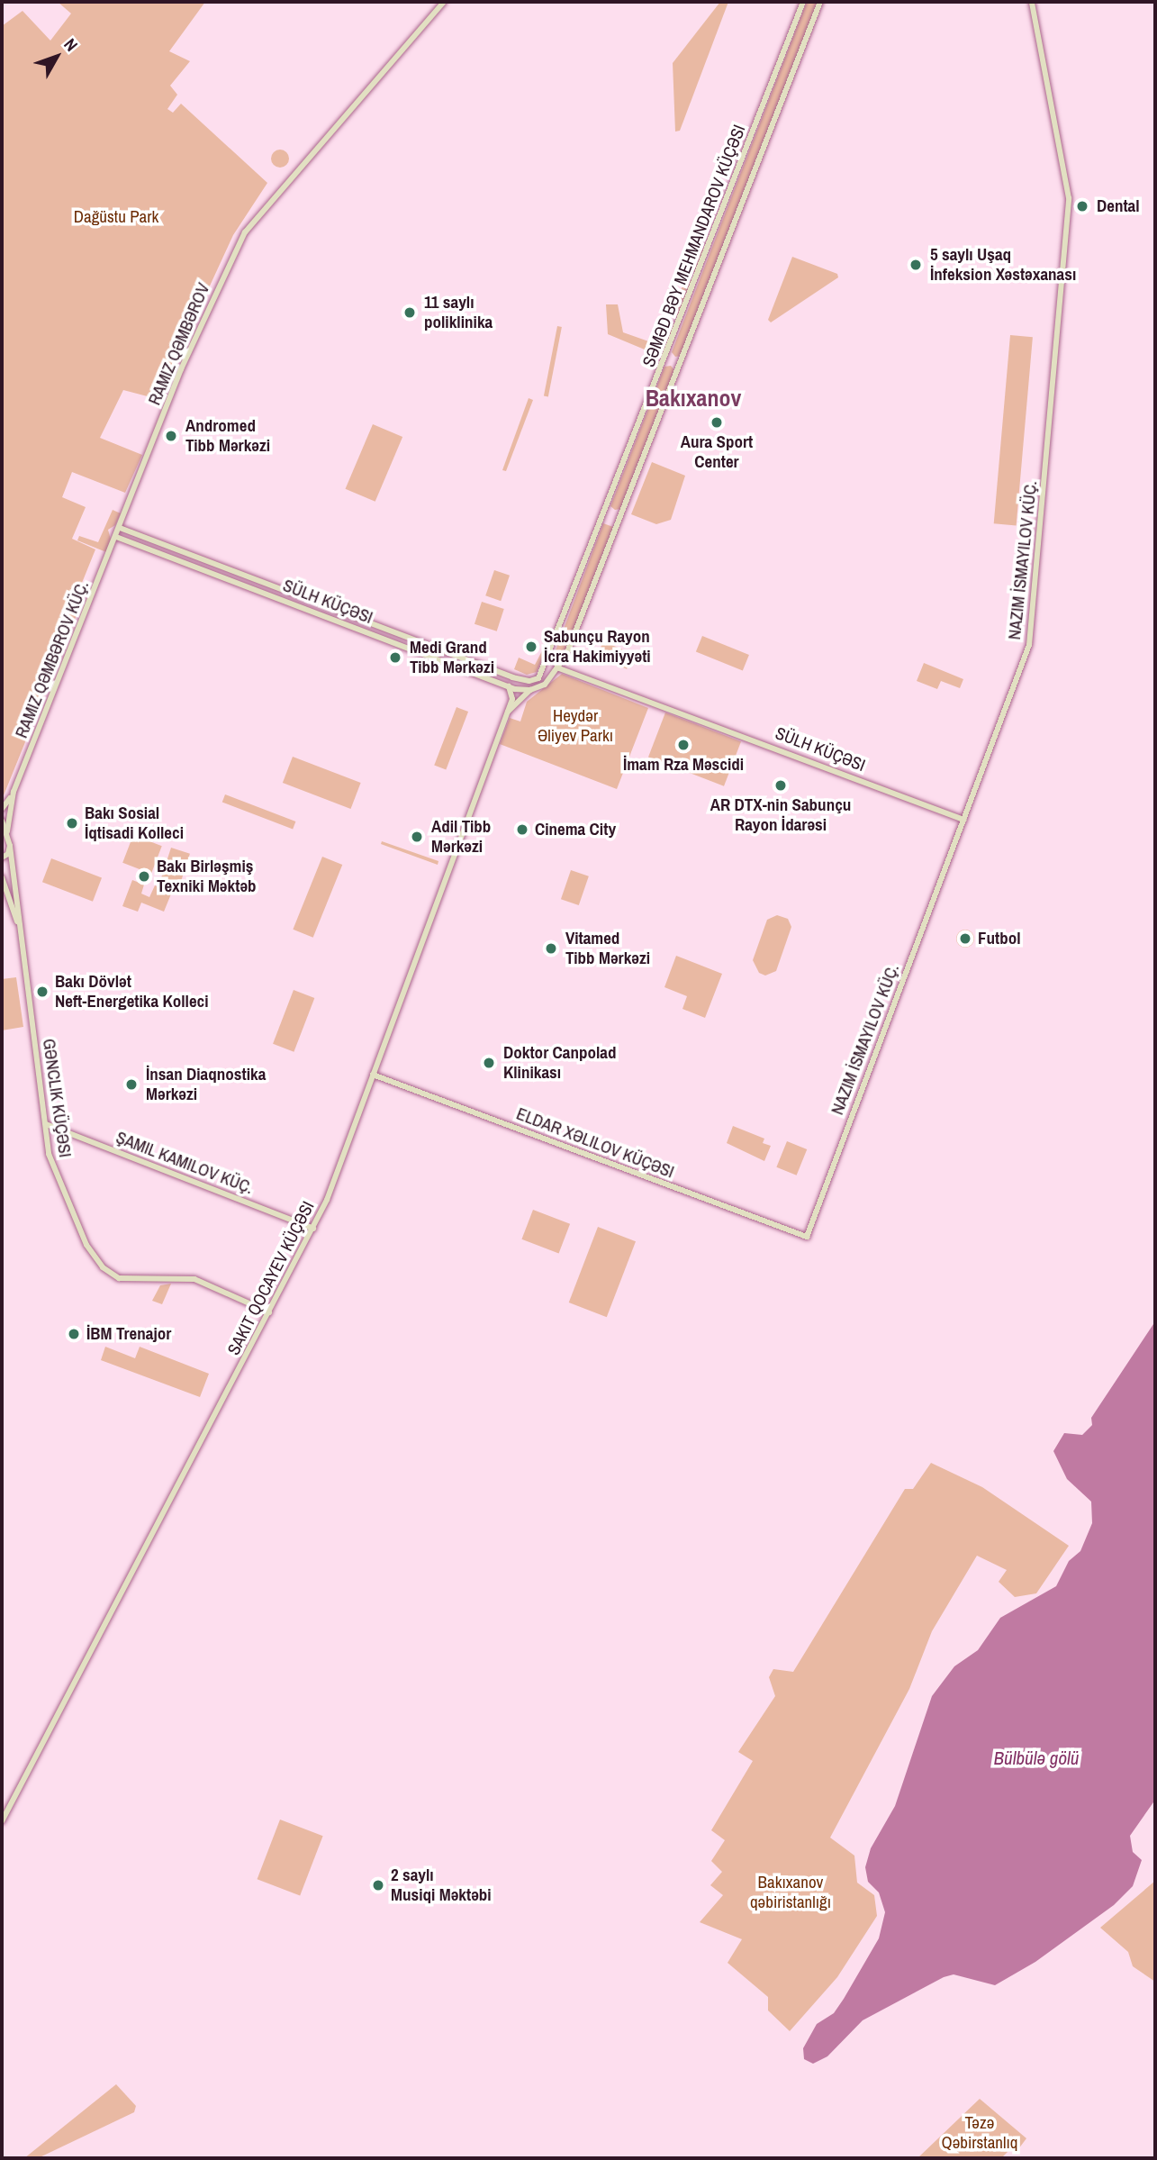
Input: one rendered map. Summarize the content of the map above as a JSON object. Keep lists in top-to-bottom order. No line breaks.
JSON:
{"streets":{"street":["SƏMƏD BƏY MEHMANDAROV KÜÇƏSI","RAMIZ QƏMBƏROV","SÜLH KÜÇƏSI","RAMIZ QƏMBƏROV KÜÇ.","GƏNCLIK KÜÇƏSI","ELDAR XƏLILOV KÜÇƏSI","ŞAMIL KAMILOV KÜÇ.","SAKIT QOCAYEV KÜÇƏSI"]},"crossings":[["SƏMƏD BƏY MEHMANDAROV KÜÇƏSI","SÜLH KÜÇƏSI"],["RAMIZ QƏMBƏROV","SÜLH KÜÇƏSI"],["RAMIZ QƏMBƏROV","RAMIZ QƏMBƏROV KÜÇ."],["SÜLH KÜÇƏSI","RAMIZ QƏMBƏROV KÜÇ."],["SÜLH KÜÇƏSI","ELDAR XƏLILOV KÜÇƏSI"],["GƏNCLIK KÜÇƏSI","ŞAMIL KAMILOV KÜÇ."],["GƏNCLIK KÜÇƏSI","SAKIT QOCAYEV KÜÇƏSI"],["ELDAR XƏLILOV KÜÇƏSI","SAKIT QOCAYEV KÜÇƏSI"],["ŞAMIL KAMILOV KÜÇ.","SAKIT QOCAYEV KÜÇƏSI"]],"districts":["Bakıxanov"],"water":["Bülbülə gölü"],"parks":["Dağüstu Park","Heydər Əliyev Parkı","Bakıxanov qəbiristanlığı","Təzə Qəbirstanlıq"],"places":["Dental","5 saylı Uşaq İnfeksion Xəstəxanası","11 saylı poliklinika","Aura Sport Center","Andromed Tibb Mərkəzi","Sabunçu Rayon İcra Hakimiyyəti","Medi Grand Tibb Mərkəzi","İmam Rza Məscidi","AR DTX-nin Sabunçu Rayon İdarəsi","Bakı Sosial İqtisadi Kolleci","Cinema City","Adil Tibb Mərkəzi","Bakı Birləşmiş Texniki Məktəb","Futbol","Vitamed Tibb Mərkəzi","Bakı Dövlət Neft-Energetika Kolleci","Doktor Canpolad Klinikası","İnsan Diaqnostika Mərkəzi","İBM Trenajor","2 saylı Musiqi Məktəbi"],"north":"top right"}
